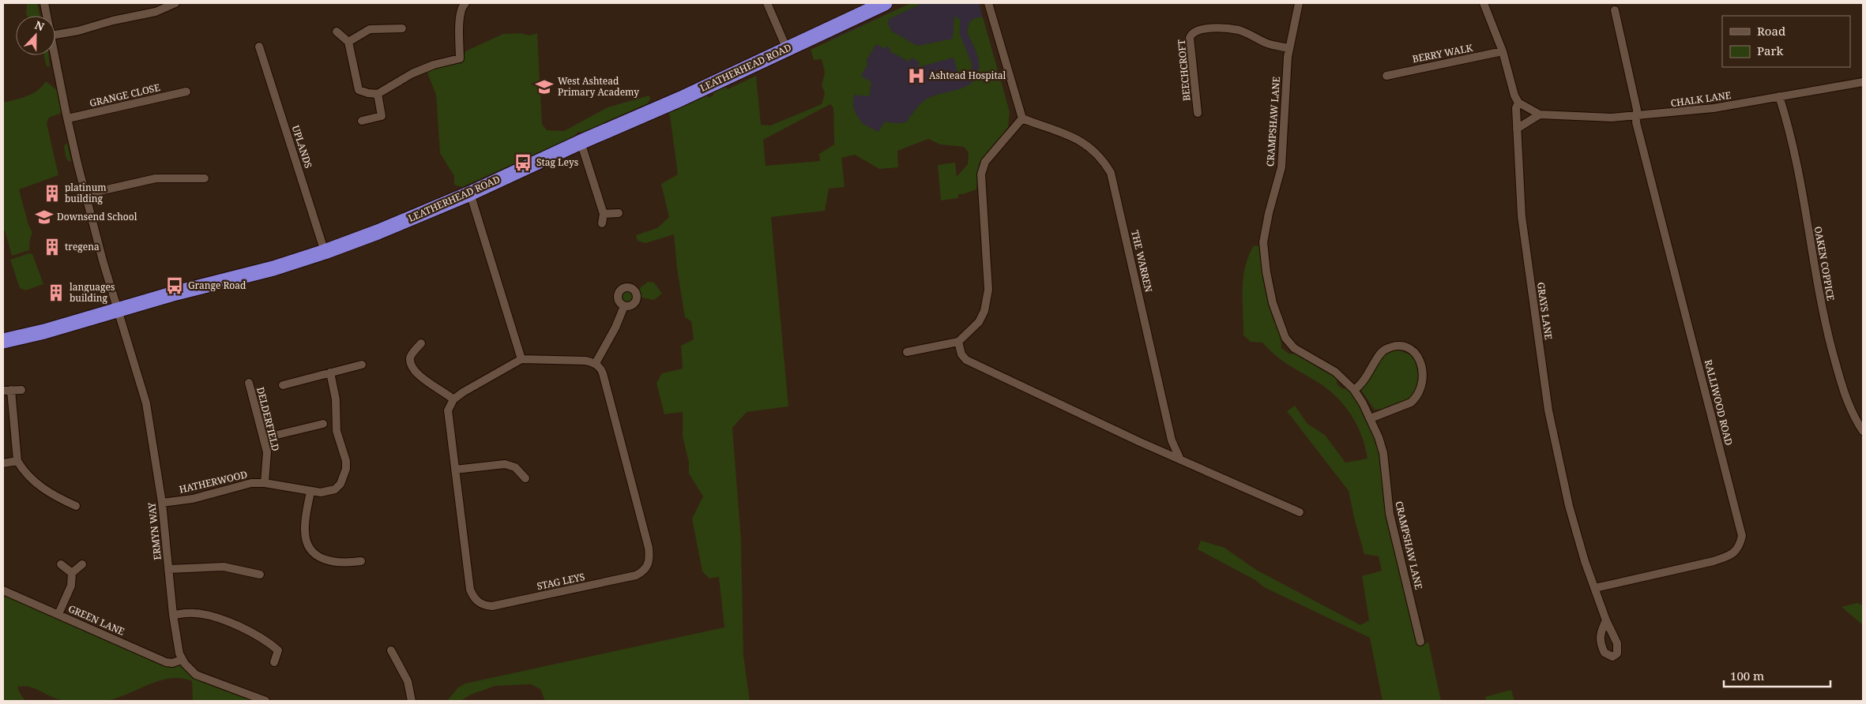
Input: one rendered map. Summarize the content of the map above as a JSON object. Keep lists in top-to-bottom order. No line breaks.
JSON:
{"streets":{"highway":["LEATHERHEAD ROAD"],"street":["BERRY WALK","BEECHCROFT","GRANGE CLOSE","CHALK LANE","CRAMPSHAW LANE","UPLANDS","THE WARREN","OAKEN COPPICE","GRAYS LANE","RALLIWOOD ROAD","DELDERFIELD","HATHERWOOD","ERMYN WAY","STAG LEYS","GREEN LANE"]},"crossings":[["BERRY WALK","GRAYS LANE"],["LEATHERHEAD ROAD","UPLANDS"],["LEATHERHEAD ROAD","ERMYN WAY"],["BEECHCROFT","CRAMPSHAW LANE"],["CHALK LANE","OAKEN COPPICE"],["CHALK LANE","GRAYS LANE"],["CHALK LANE","RALLIWOOD ROAD"],["GRAYS LANE","RALLIWOOD ROAD"],["DELDERFIELD","HATHERWOOD"],["HATHERWOOD","ERMYN WAY"],["ERMYN WAY","GREEN LANE"]],"places":{"hospital":["Ashtead Hospital"],"school or university":["West Ashtead Primary Academy","Downsend School"],"bus stop":["Stag Leys","Grange Road"],"building":["platinum building","tregena","languages building"]},"legend":["Road","Park"],"scale_bar":"100 m","north":"top"}
